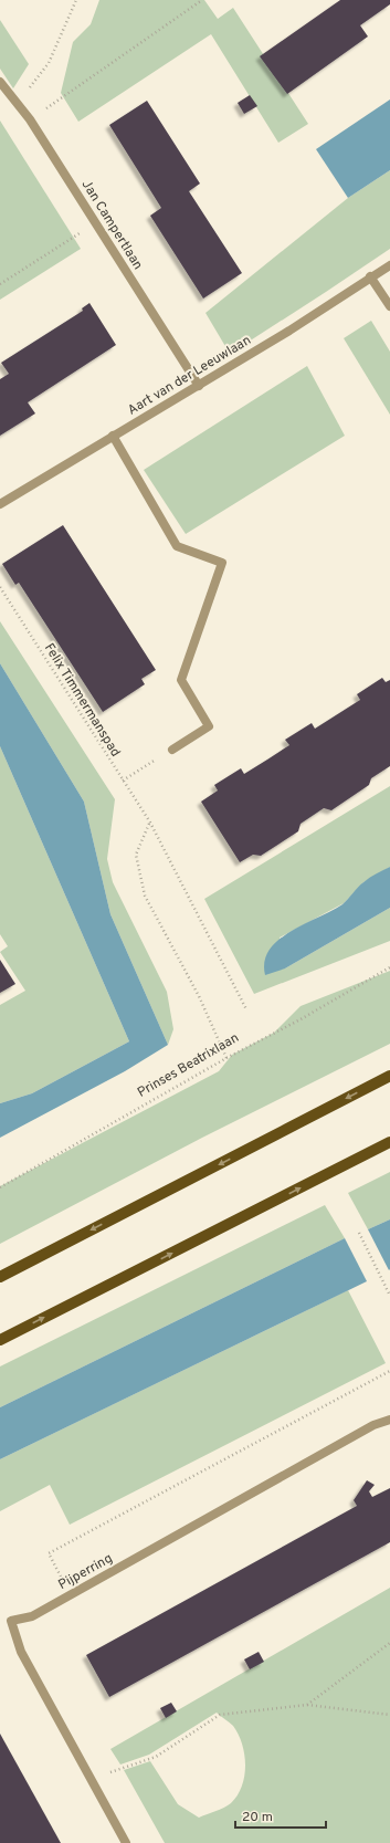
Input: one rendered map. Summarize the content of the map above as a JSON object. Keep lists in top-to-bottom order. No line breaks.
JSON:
{"streets":{"street":["Jan Campertlaan","Aart van der Leeuwlaan","Pijperring"],"path":["Felix Timmermanspad","Prinses Beatrixlaan"]},"crossings":[["Jan Campertlaan","Aart van der Leeuwlaan"]],"scale_bar":"20 m"}
